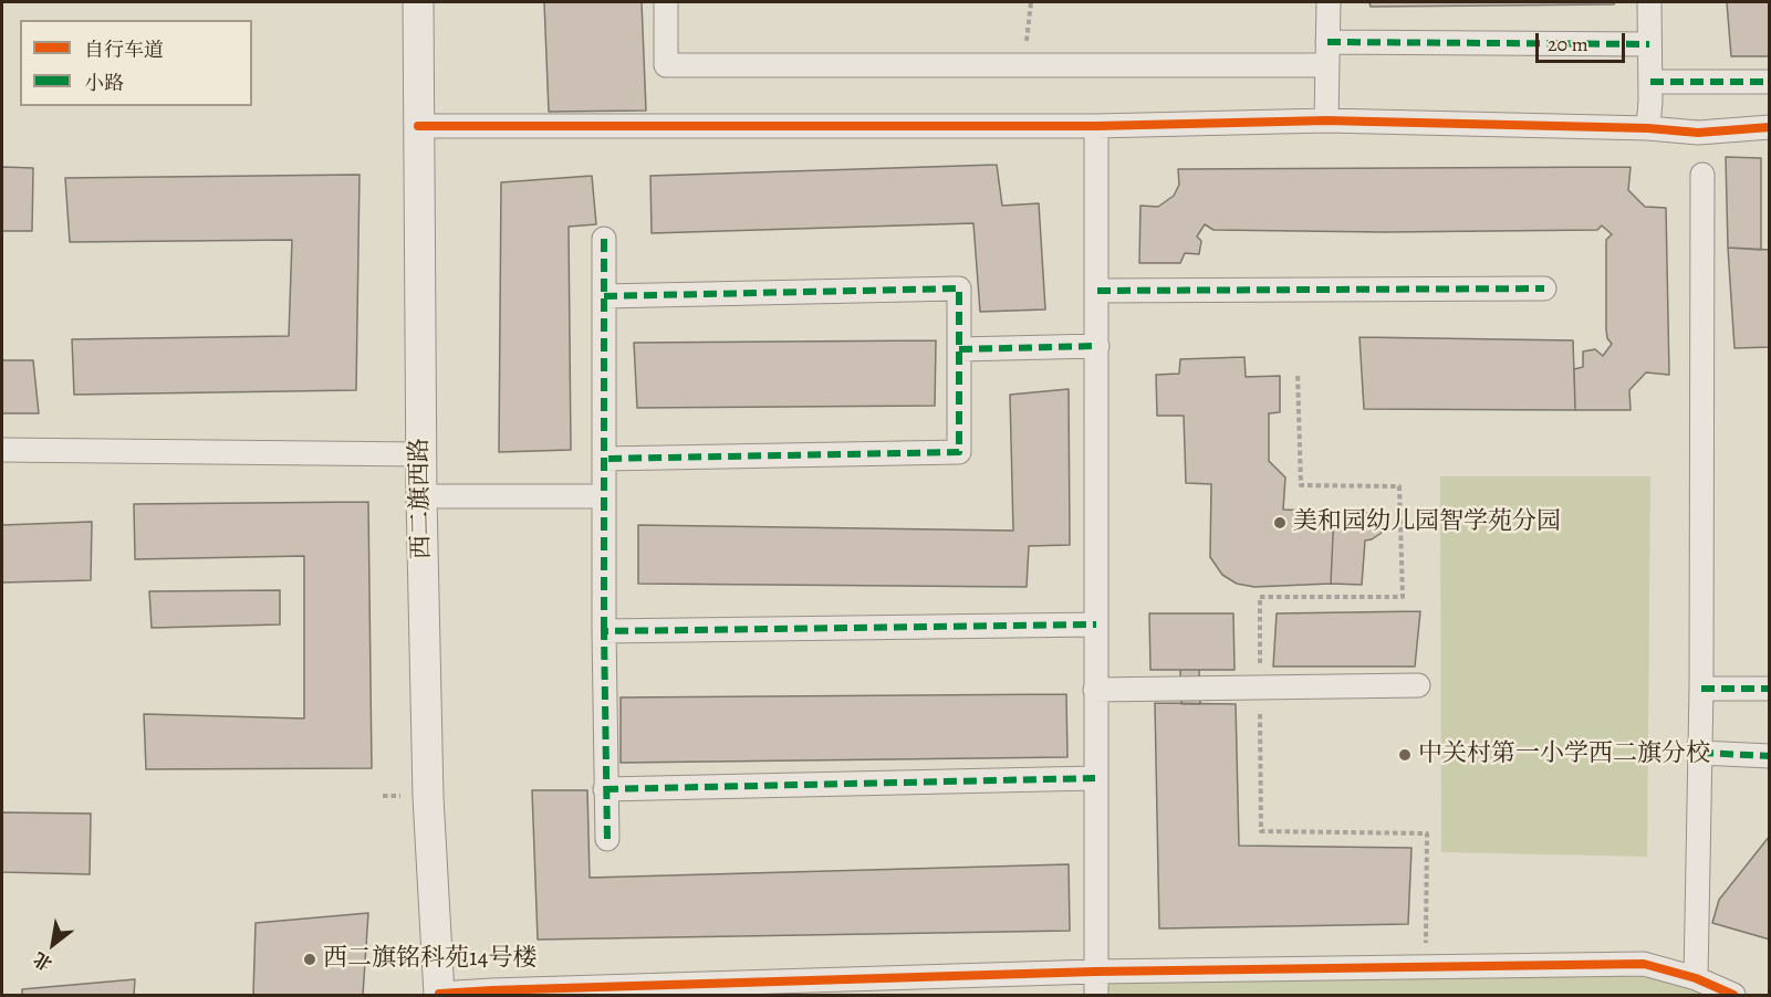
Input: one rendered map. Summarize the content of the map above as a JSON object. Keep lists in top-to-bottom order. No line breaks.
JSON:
{"streets":{"street":["西二旗西路"]},"places":["美和园幼儿园智学苑分园","中关村第一小学西二旗分校","西二旗铭科苑14号楼"],"legend":["自行车道","小路"],"scale_bar":"20 m","north":"bottom left"}
